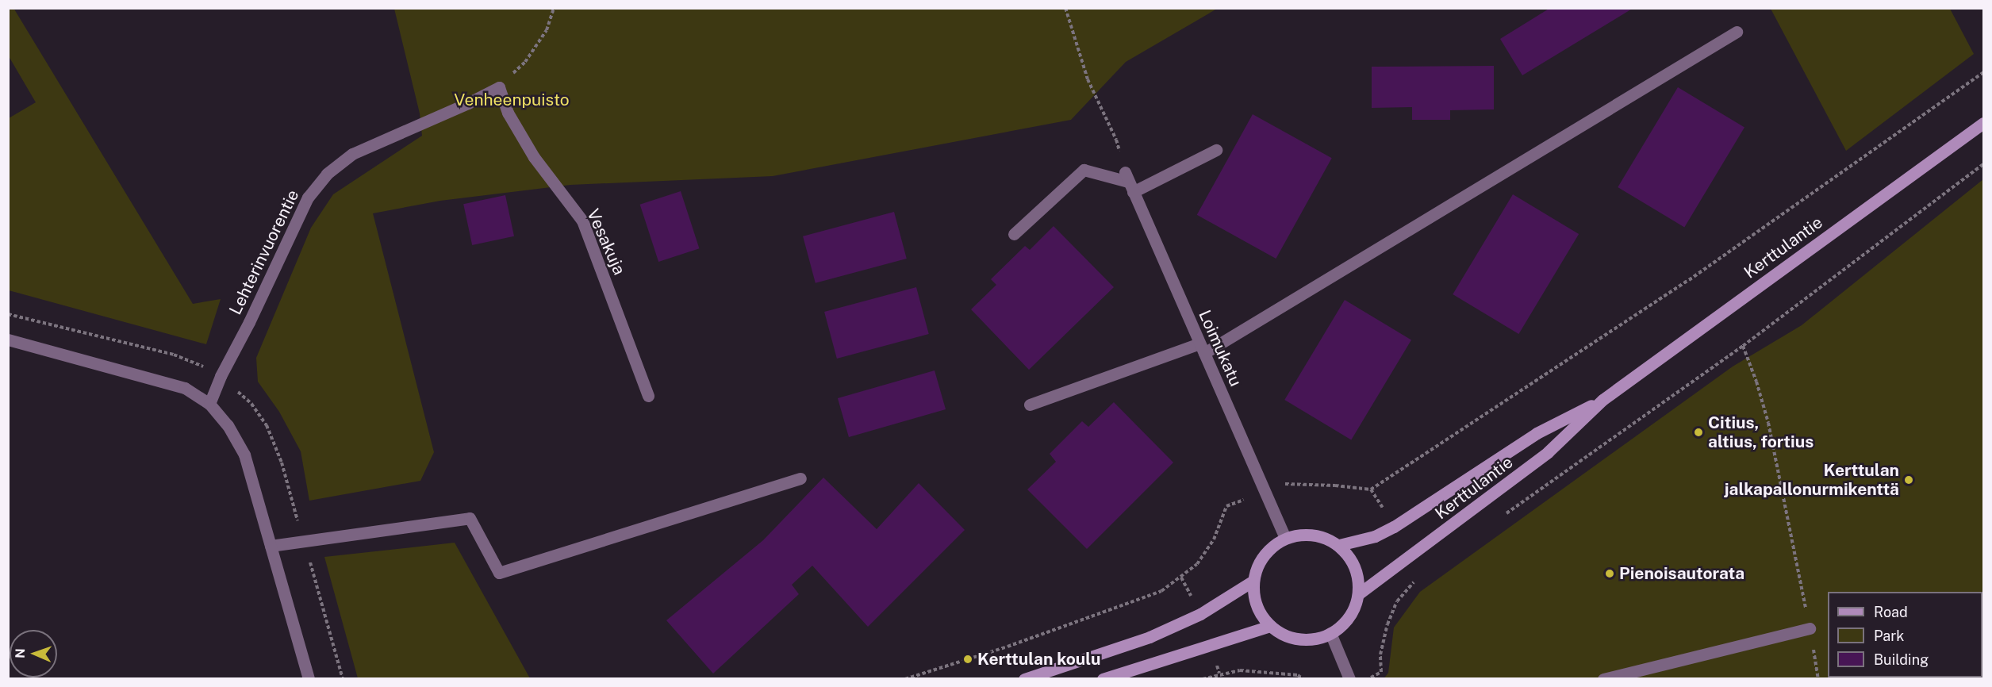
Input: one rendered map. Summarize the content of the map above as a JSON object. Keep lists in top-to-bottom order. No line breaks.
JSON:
{"streets":{"street":["Vesakuja","Kerttulantie","Lehterinvuorentie","Loimukatu"]},"crossings":[["Vesakuja","Lehterinvuorentie"],["Kerttulantie","Loimukatu"]],"parks":["Venheenpuisto"],"places":["Citius, altius, fortius","Kerttulan jalkapallonurmikenttä","Pienoisautorata","Kerttulan koulu"],"legend":["Road","Park","Building"],"north":"left"}
